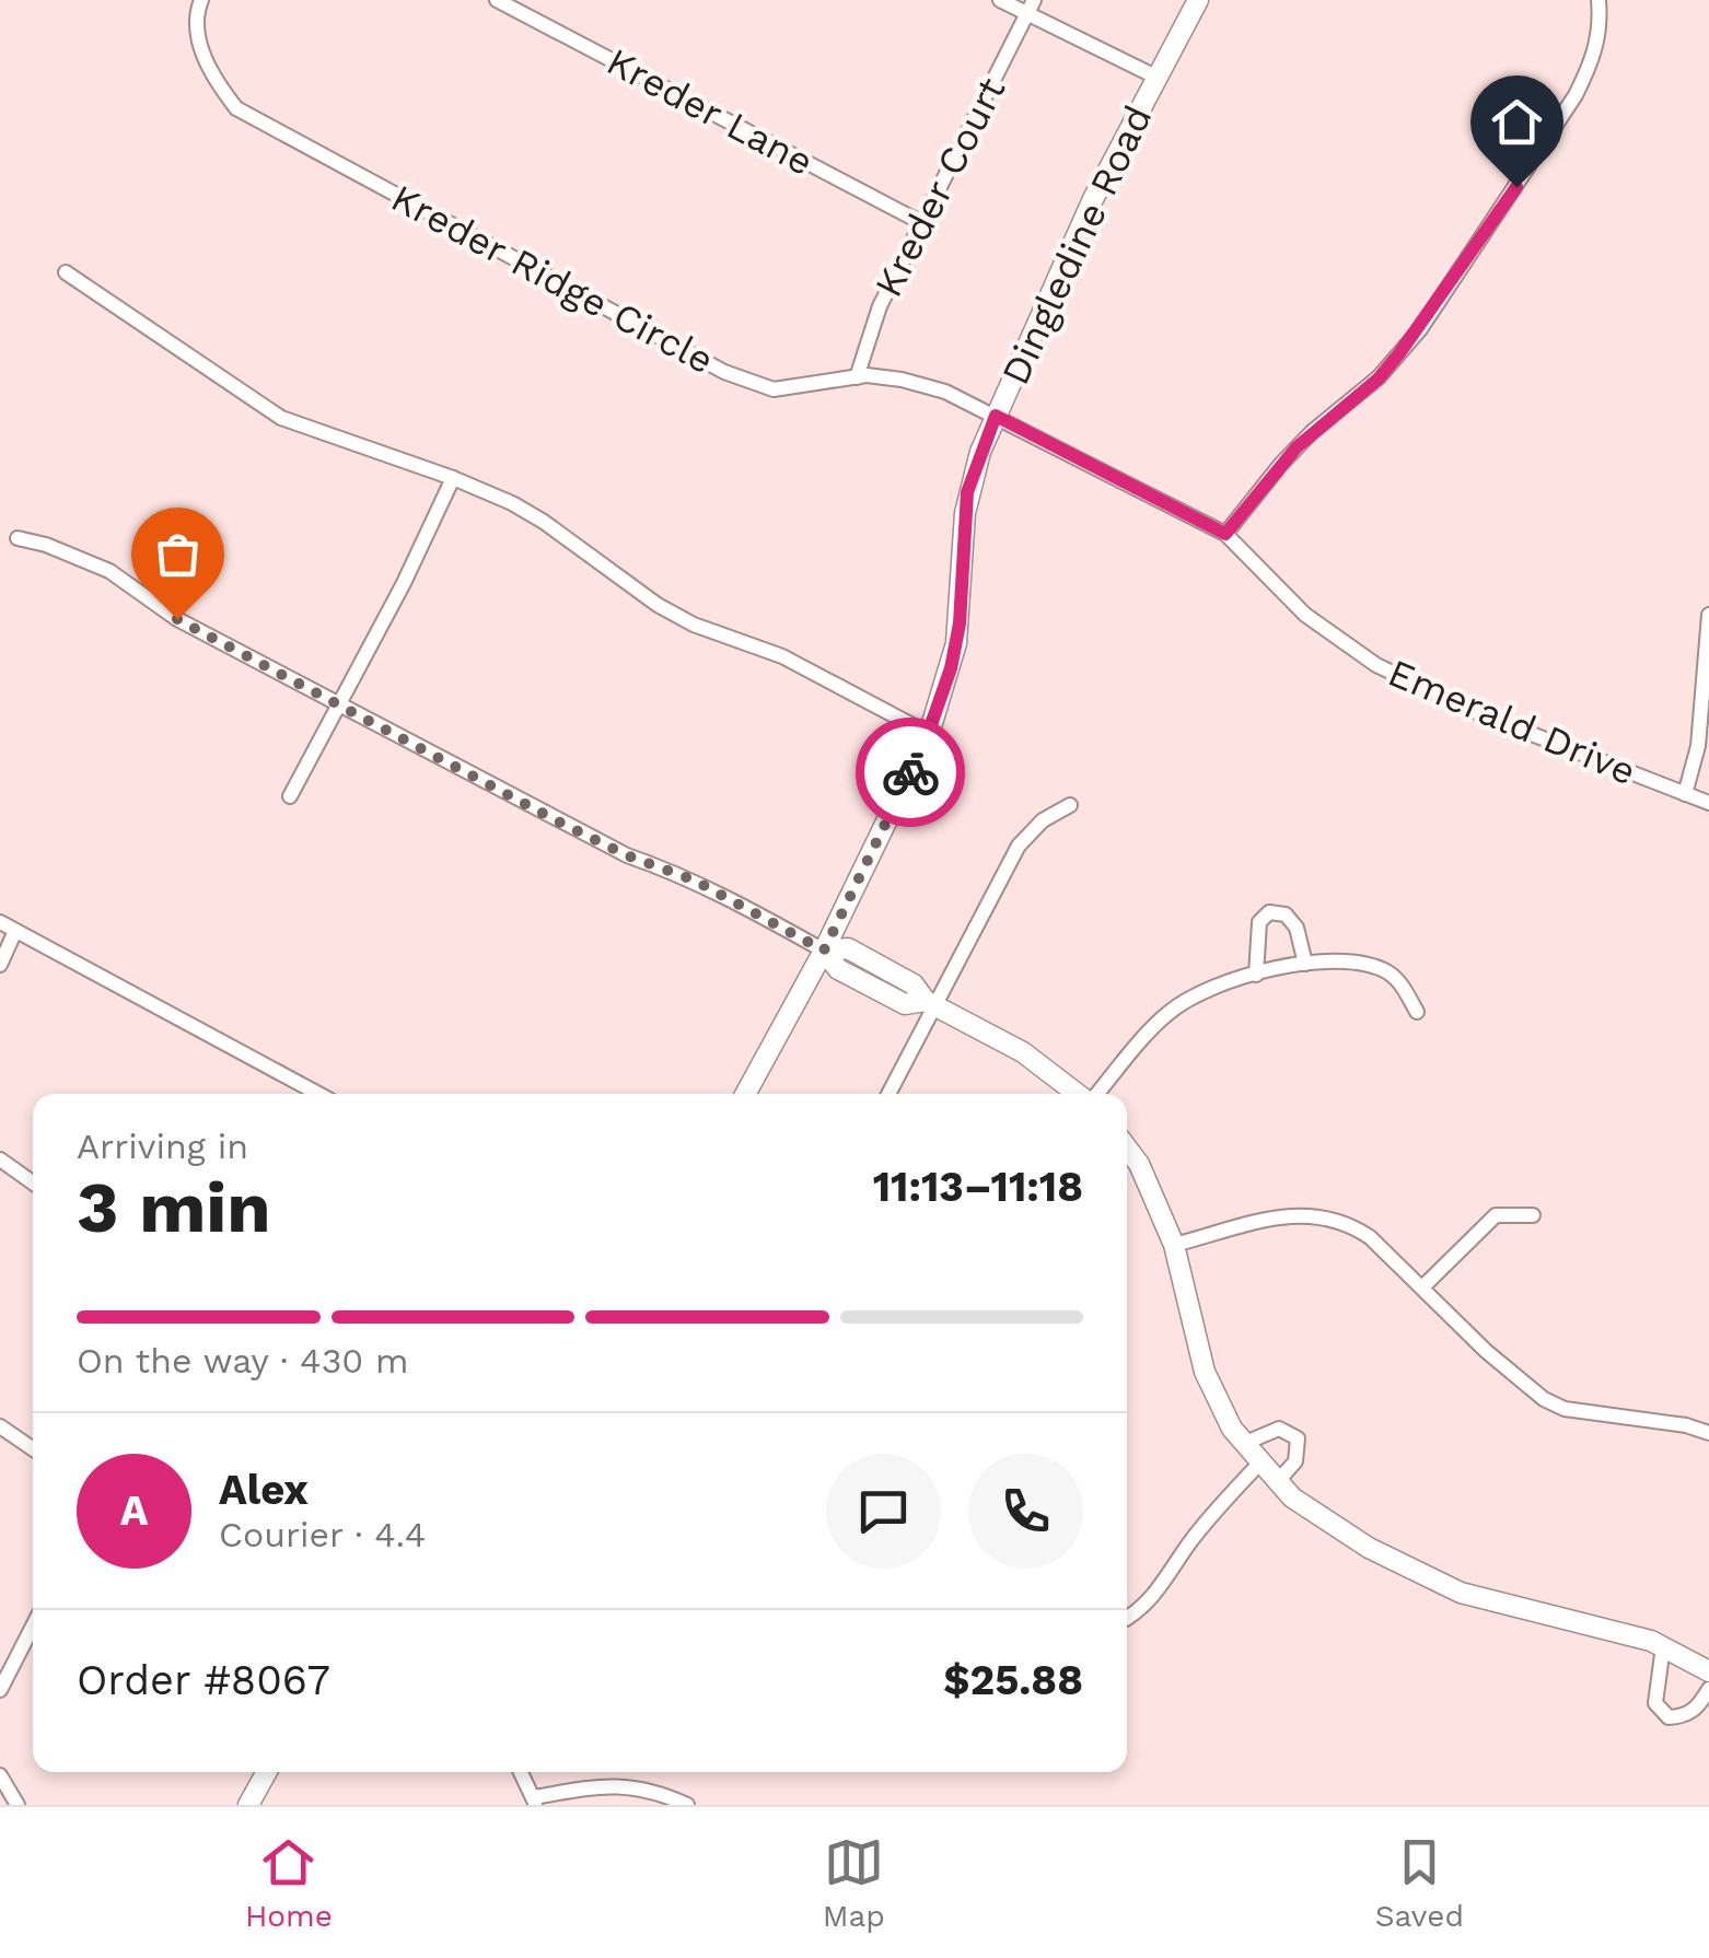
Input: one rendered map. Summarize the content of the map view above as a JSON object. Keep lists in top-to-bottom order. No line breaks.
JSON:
{"streets":{"street":["Kreder Lane","Kreder Court","Dingledine Road","Kreder Ridge Circle","Emerald Drive"]},"crossings":[["Kreder Lane","Kreder Court"],["Kreder Court","Kreder Ridge Circle"],["Dingledine Road","Kreder Ridge Circle"],["Dingledine Road","Emerald Drive"],["Kreder Ridge Circle","Emerald Drive"]],"page":{"heading":["3 min","Arriving in","11:13–11:18"],"panel":["Alex","Courier · 4.4","Order #8067","$25.88"],"bar":"On the way · 430 m","round":"A","tabs":["Home","Map","Saved"]}}
